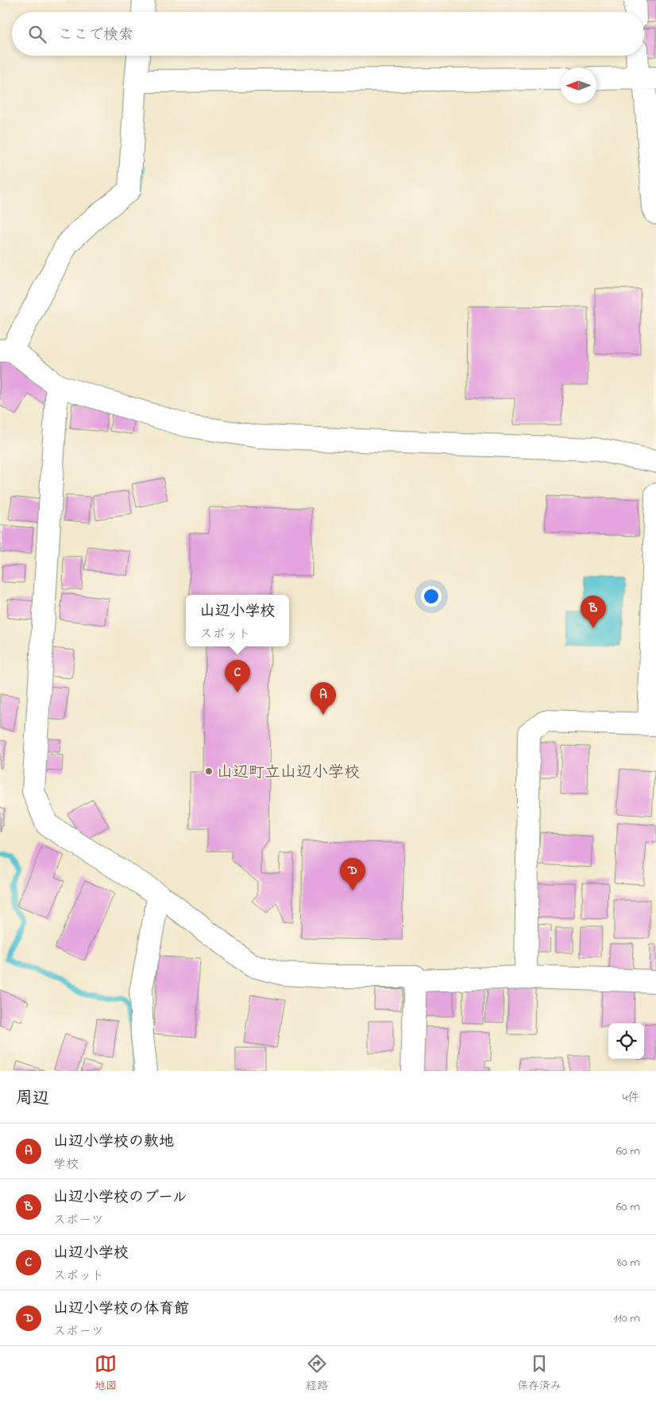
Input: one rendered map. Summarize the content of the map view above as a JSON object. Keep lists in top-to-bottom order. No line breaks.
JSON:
{"places":["山辺町立山辺小学校"],"north":"left","page":{"search":"ここで検索","popup":["山辺小学校","スポット"],"pins":["B","C","A","D"],"heading":["周辺","4件"],"list":[{"mark":"A","name":"山辺小学校の敷地","note":"学校","value":"60 m"},{"mark":"B","name":"山辺小学校のプール","note":"スポーツ","value":"60 m"},{"mark":"C","name":"山辺小学校","note":"スポット","value":"80 m"},{"mark":"D","name":"山辺小学校の体育館","note":"スポーツ","value":"110 m"}],"nav":["地図","経路","保存済み"]}}
